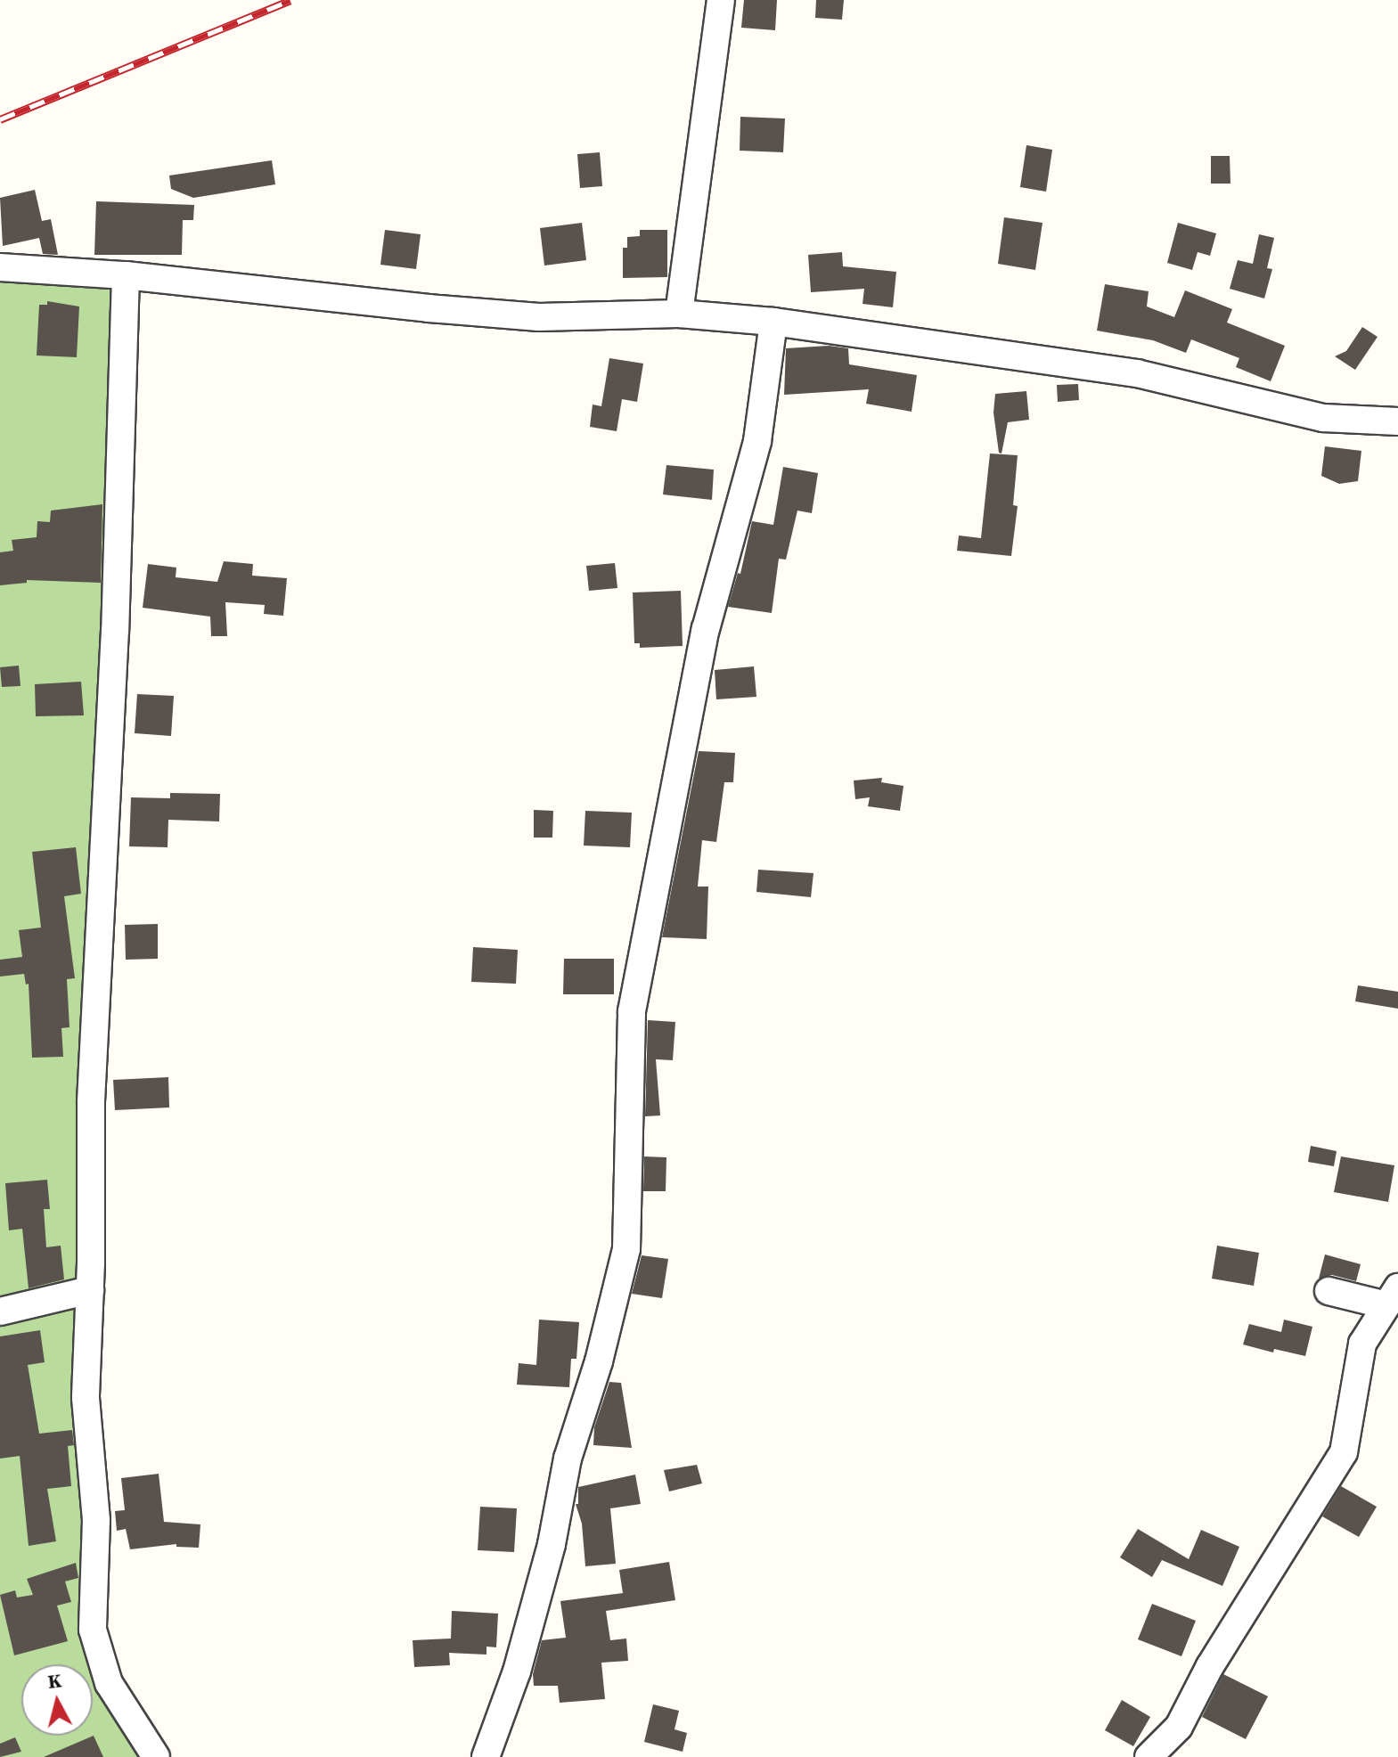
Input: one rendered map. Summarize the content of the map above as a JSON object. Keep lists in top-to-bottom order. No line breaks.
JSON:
{"north":"top"}
